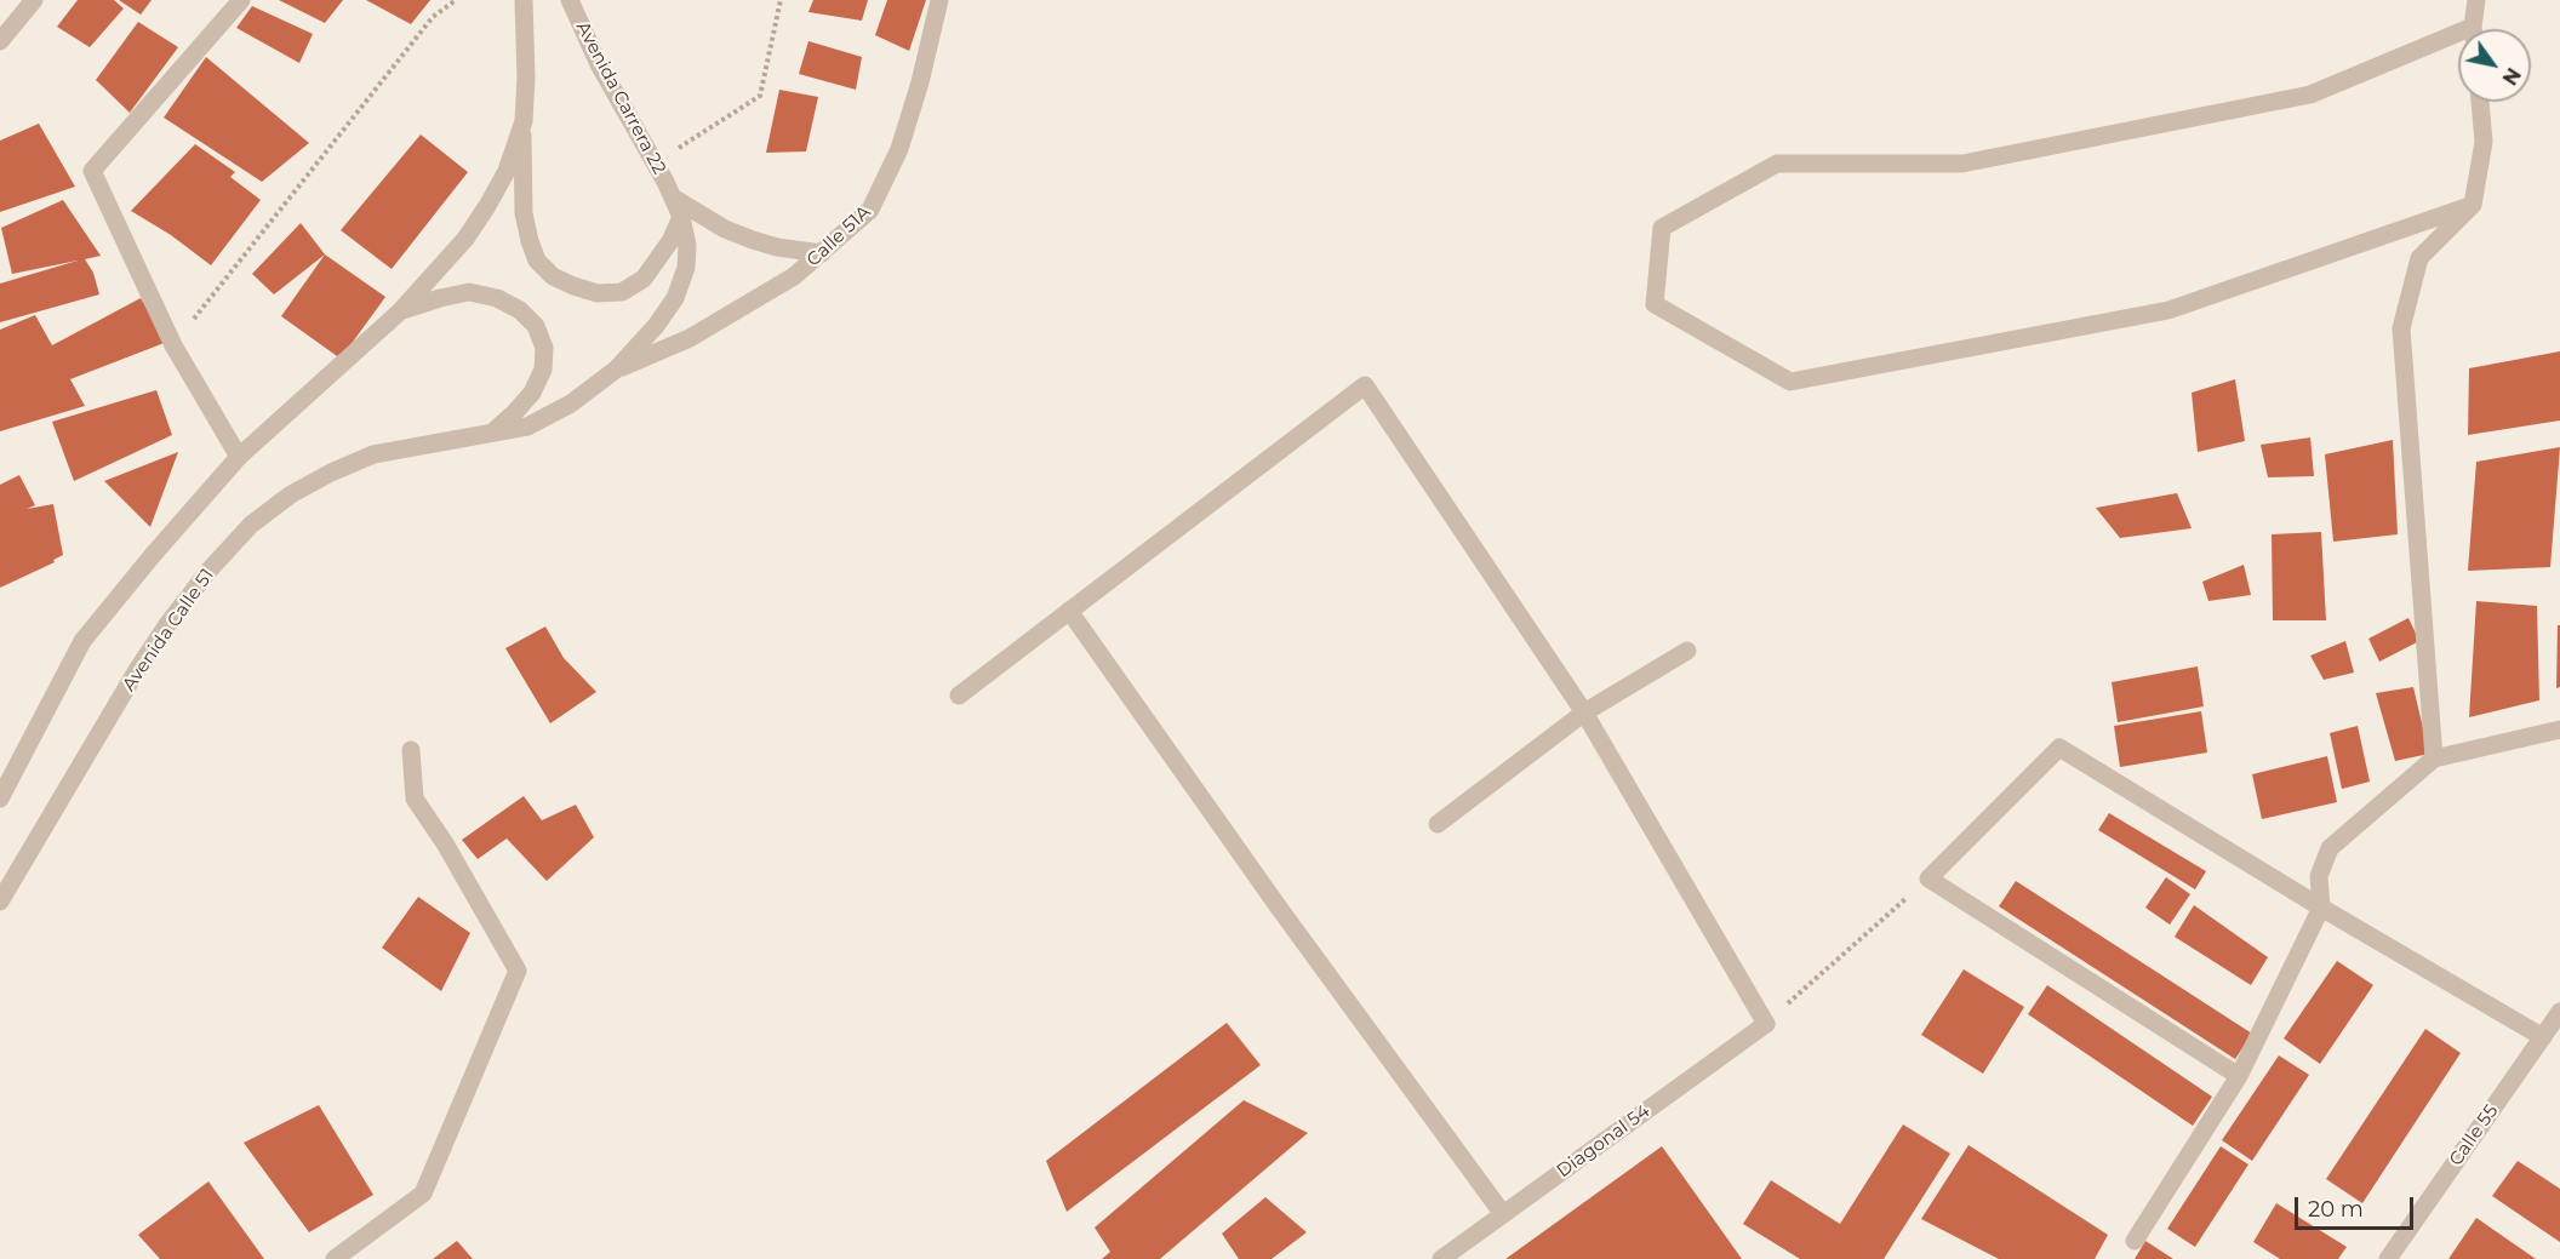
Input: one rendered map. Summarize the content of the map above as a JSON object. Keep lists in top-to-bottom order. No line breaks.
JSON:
{"streets":{"street":["Avenida Carrera 22","Calle 51A","Avenida Calle 51","Calle 55","Diagonal 54"]},"crossings":[["Avenida Carrera 22","Calle 51A"],["Avenida Carrera 22","Avenida Calle 51"],["Calle 51A","Avenida Calle 51"]],"scale_bar":"20 m","north":"bottom right"}
